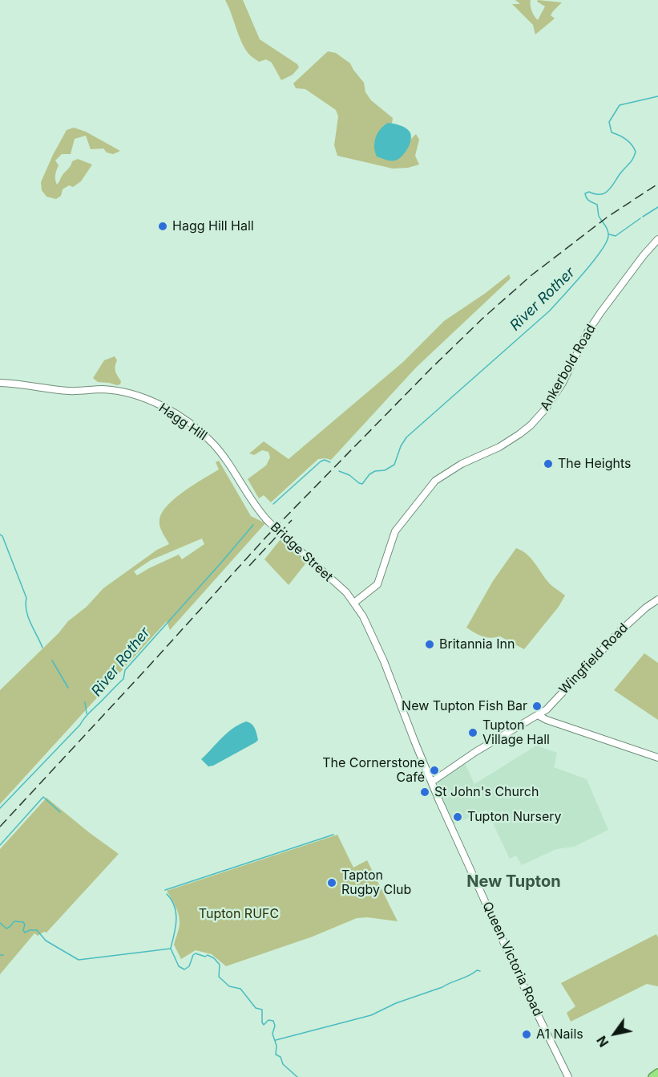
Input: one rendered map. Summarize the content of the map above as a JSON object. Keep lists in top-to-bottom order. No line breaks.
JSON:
{"streets":{"street":["Ankerbold Road","Hagg Hill","Bridge Street","Wingfield Road","Queen Victoria Road"]},"crossings":[["Ankerbold Road","Bridge Street"],["Ankerbold Road","Queen Victoria Road"],["Hagg Hill","Bridge Street"],["Bridge Street","Queen Victoria Road"],["Wingfield Road","Queen Victoria Road"]],"districts":["New Tupton"],"water":["River Rother"],"parks":["Tupton RUFC"],"places":["Hagg Hill Hall","The Heights","Britannia Inn","New Tupton Fish Bar","Tupton Village Hall","The Cornerstone Café","St John's Church","Tupton Nursery","Tapton Rugby Club","A1 Nails"],"north":"bottom left"}
